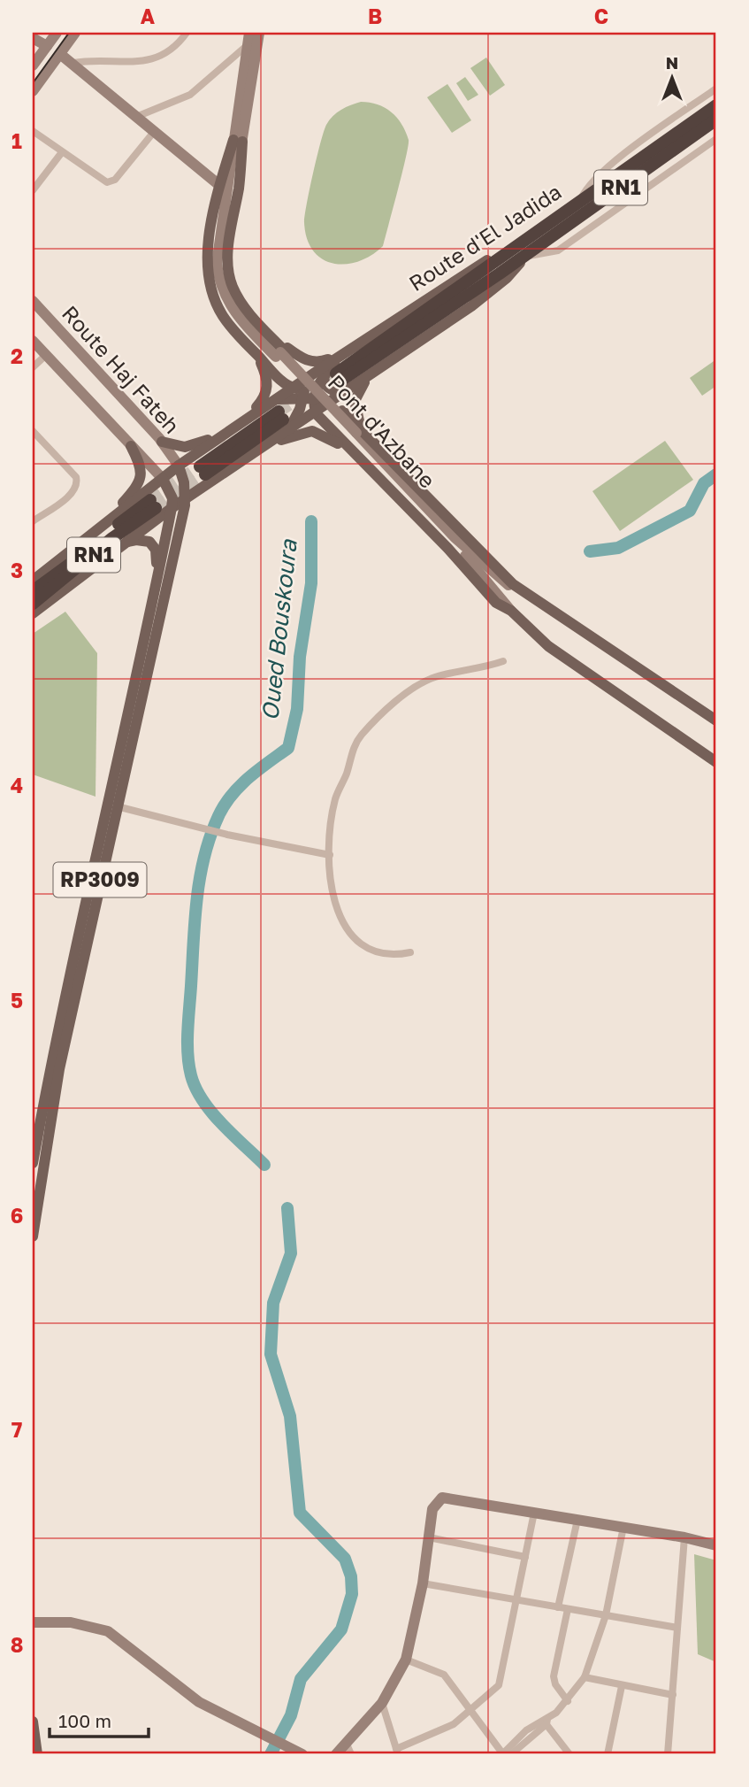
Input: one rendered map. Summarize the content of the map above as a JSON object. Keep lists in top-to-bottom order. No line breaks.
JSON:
{"streets":{"highway":["RN1","Route d'El Jadida"],"main road":["RP3009"],"street":["Route Haj Fateh","Pont d'Azbane"]},"crossings":[["RN1","Route d'El Jadida"]],"water":["Oued Bouskoura"],"scale_bar":"100 m","north":"top","grid":{"columns":["A","B","C"],"rows":["1","2","3","4","5","6","7","8"]}}
